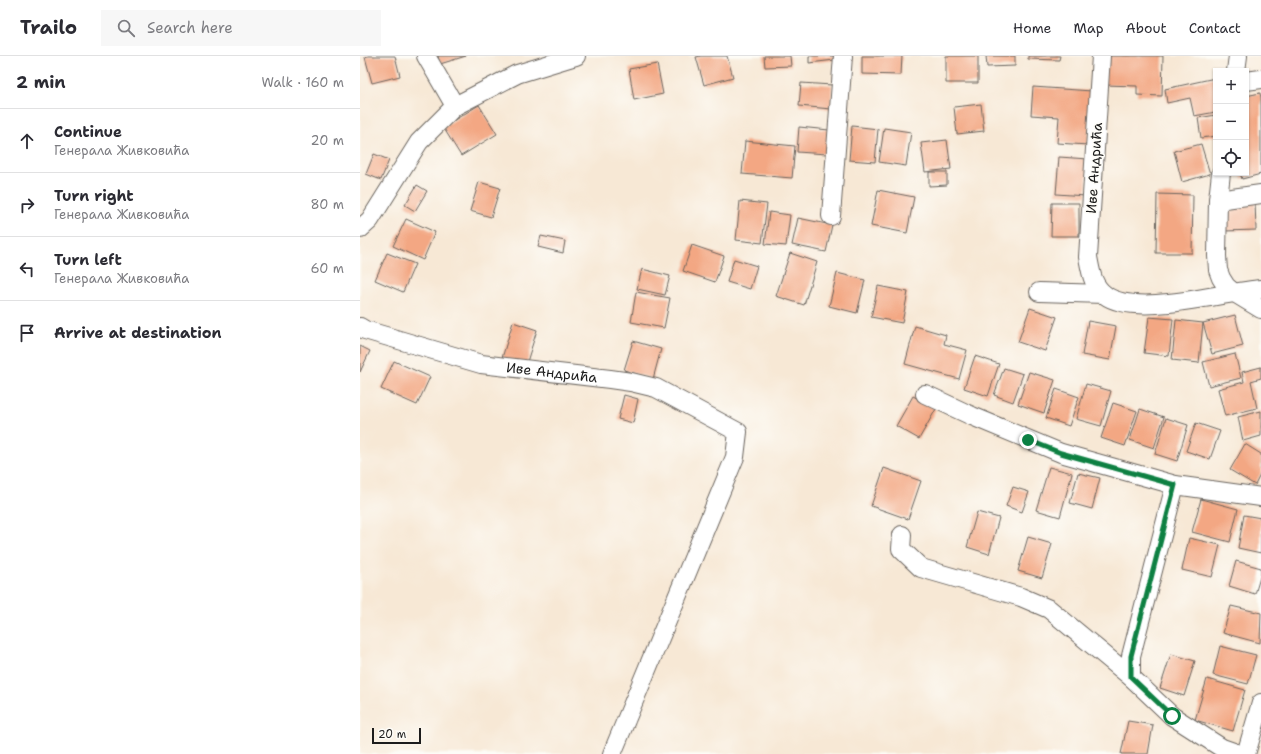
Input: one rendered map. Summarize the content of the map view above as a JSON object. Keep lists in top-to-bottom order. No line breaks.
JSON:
{"streets":{"street":["Иве Андрића"]},"scale_bar":"20 m","page":{"header":"Trailo","search":"Search here","nav":["Home","Map","About","Contact"],"heading":["2 min","Walk · 160 m"],"map_buttons":["+","−"],"list":[["Continue","Генерала Живковића","20 m"],["Turn right","Генерала Живковића","80 m"],["Turn left","Генерала Живковића","60 m"],"Arrive at destination"],"scale":"20 m"}}
